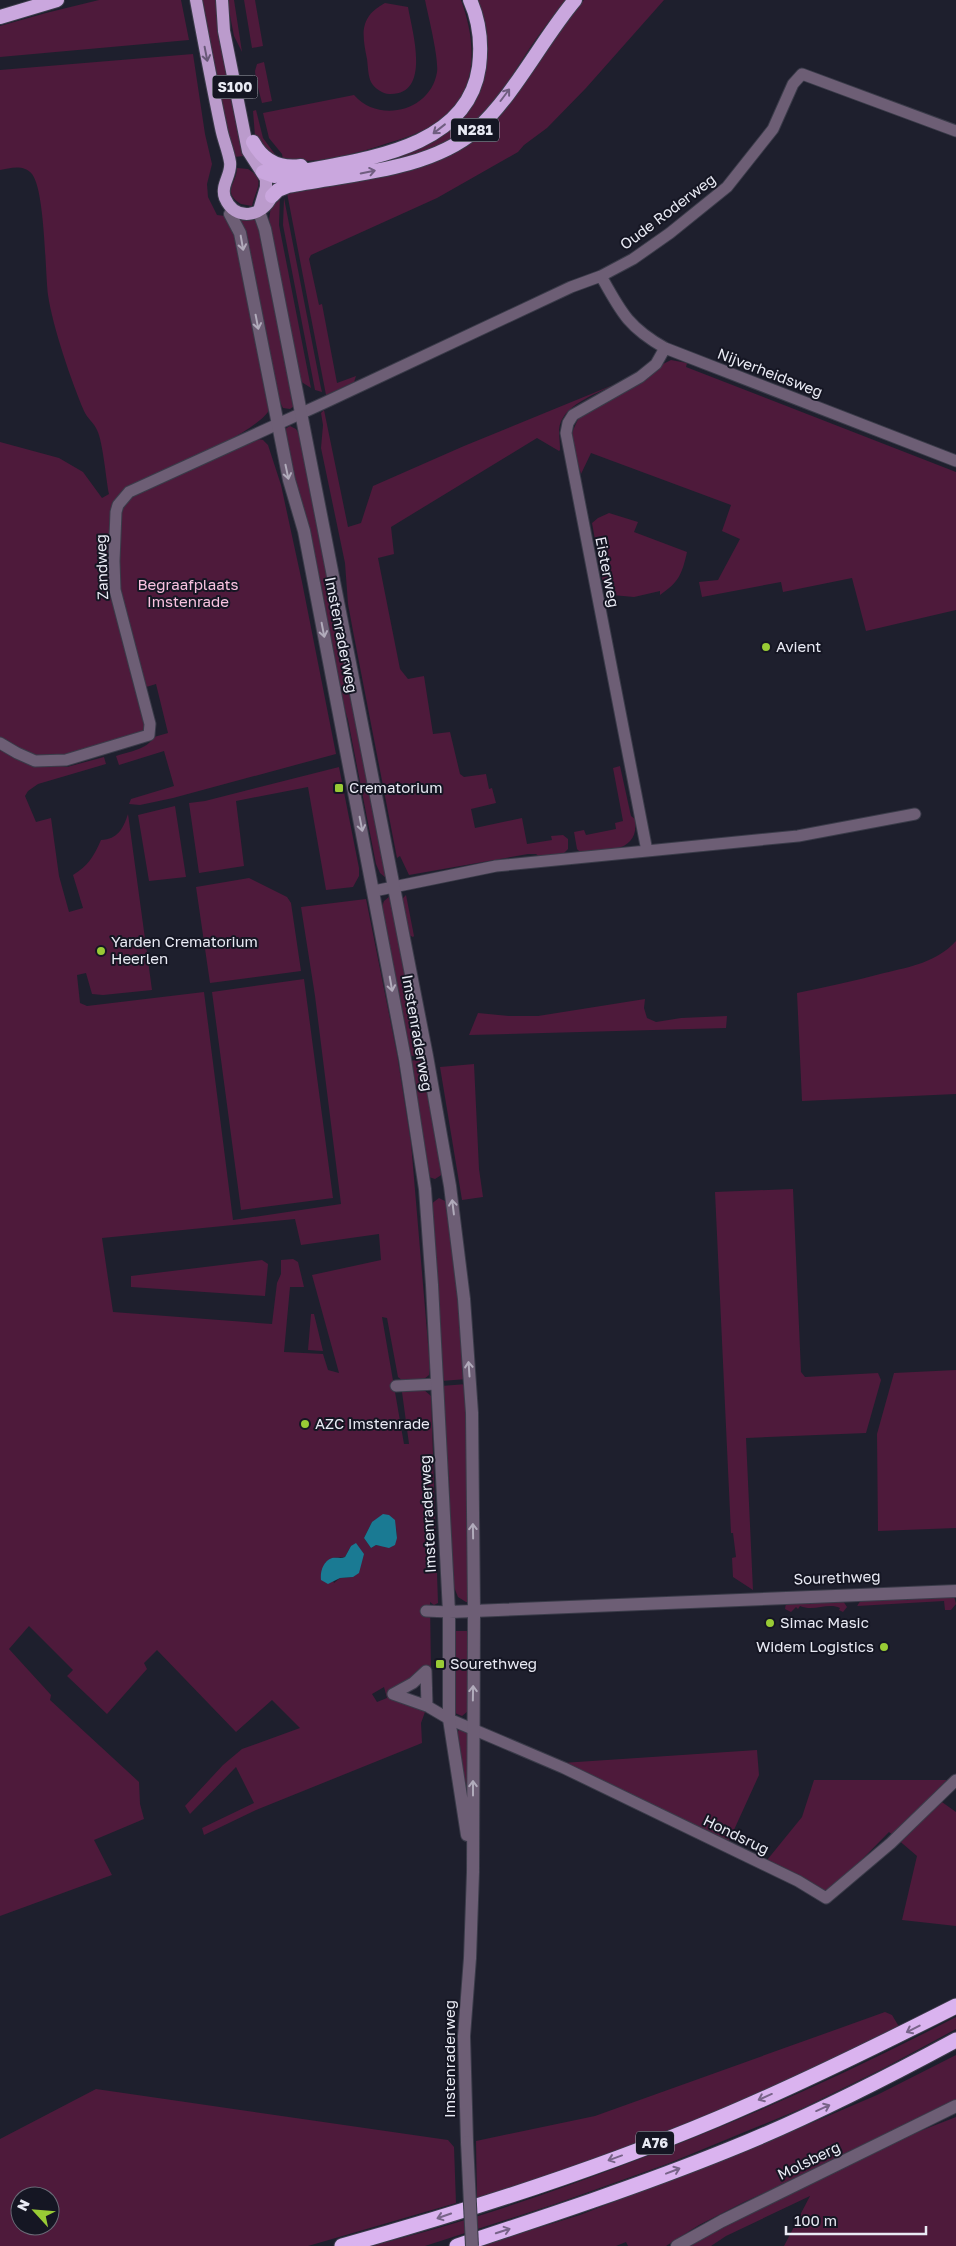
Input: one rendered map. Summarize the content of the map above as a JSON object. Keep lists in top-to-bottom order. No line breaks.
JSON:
{"streets":{"highway":["N281","A76"],"main road":["S100"],"street":["Oude Roderweg","Nijverheidsweg","Zandweg","Eisterweg","Imstenraderweg","Sourethweg","Hondsrug","Molsberg"]},"crossings":[["S100","N281"],["S100","Imstenraderweg"],["N281","Imstenraderweg"],["Oude Roderweg","Nijverheidsweg"],["Oude Roderweg","Zandweg"],["Oude Roderweg","Imstenraderweg"],["Nijverheidsweg","Eisterweg"],["Zandweg","Imstenraderweg"],["Imstenraderweg","Sourethweg"],["Imstenraderweg","Hondsrug"]],"parks":["Begraafplaats Imstenrade"],"places":{"other":["Avient","Yarden Crematorium Heerlen","AZC Imstenrade","Simac Masic","Widem Logistics"],"transit":["Crematorium","Sourethweg"]},"scale_bar":"100 m","north":"top left"}
